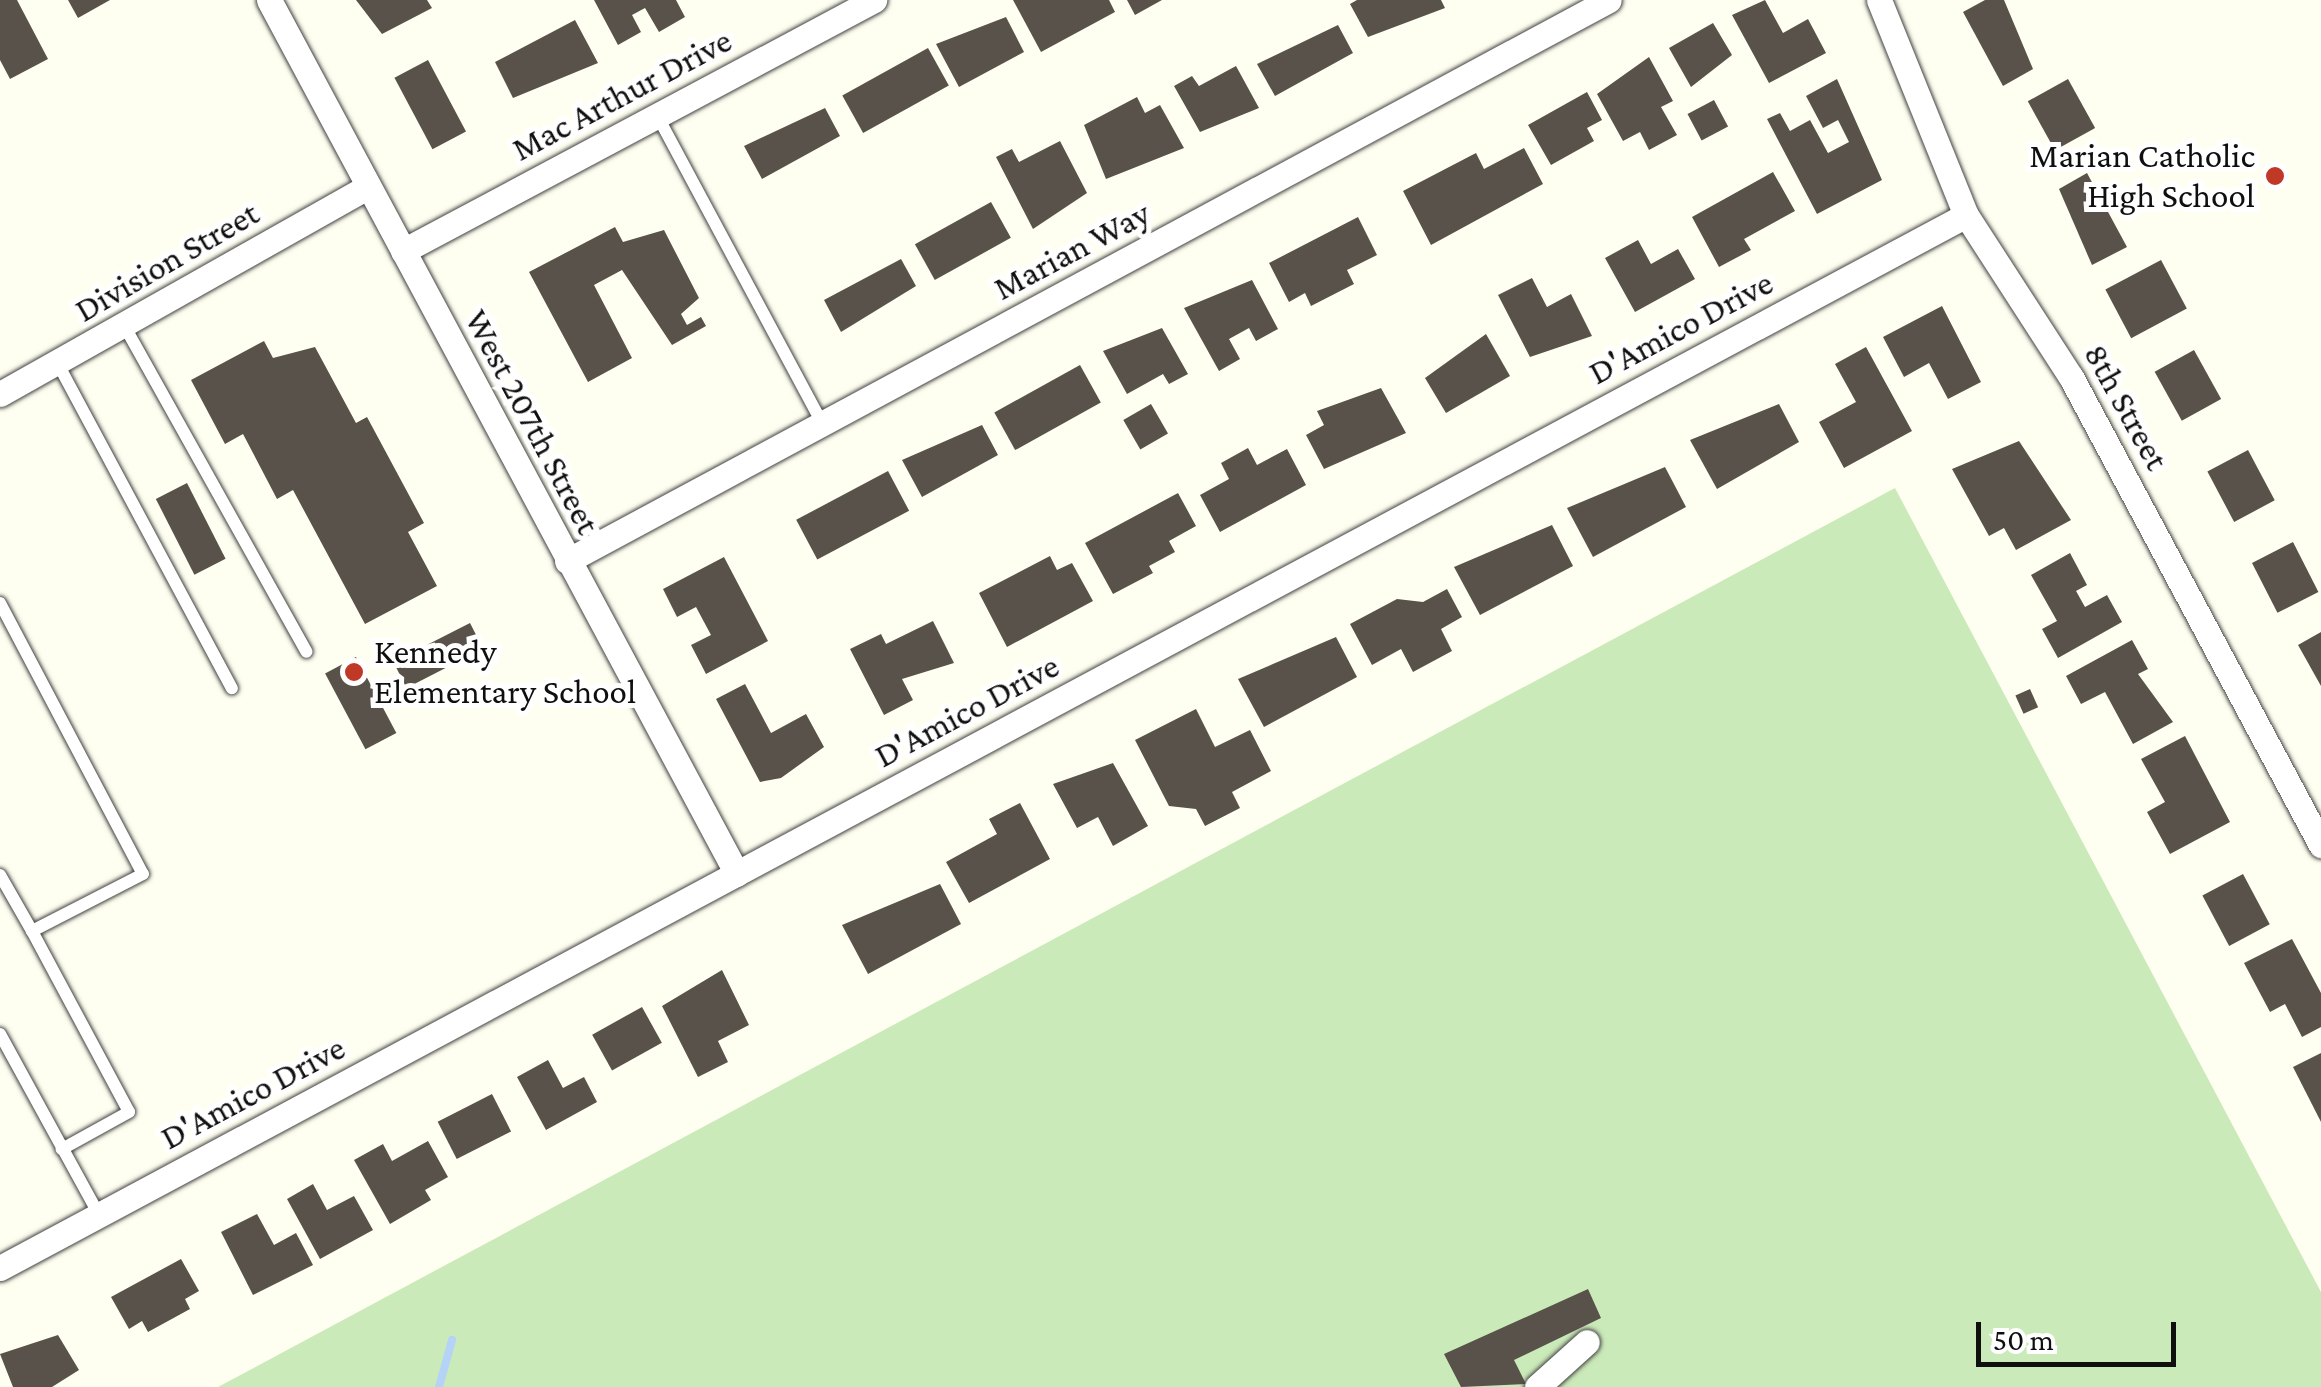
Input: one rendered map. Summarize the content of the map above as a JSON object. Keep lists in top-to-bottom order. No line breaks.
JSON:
{"streets":{"street":["Mac Arthur Drive","Marian Way","Division Street","D'Amico Drive","8th Street","West 207th Street"]},"crossings":[["Mac Arthur Drive","West 207th Street"],["Marian Way","West 207th Street"],["Division Street","West 207th Street"],["D'Amico Drive","8th Street"],["D'Amico Drive","West 207th Street"]],"places":["Marian Catholic High School","Kennedy Elementary School"],"scale_bar":"50 m"}
